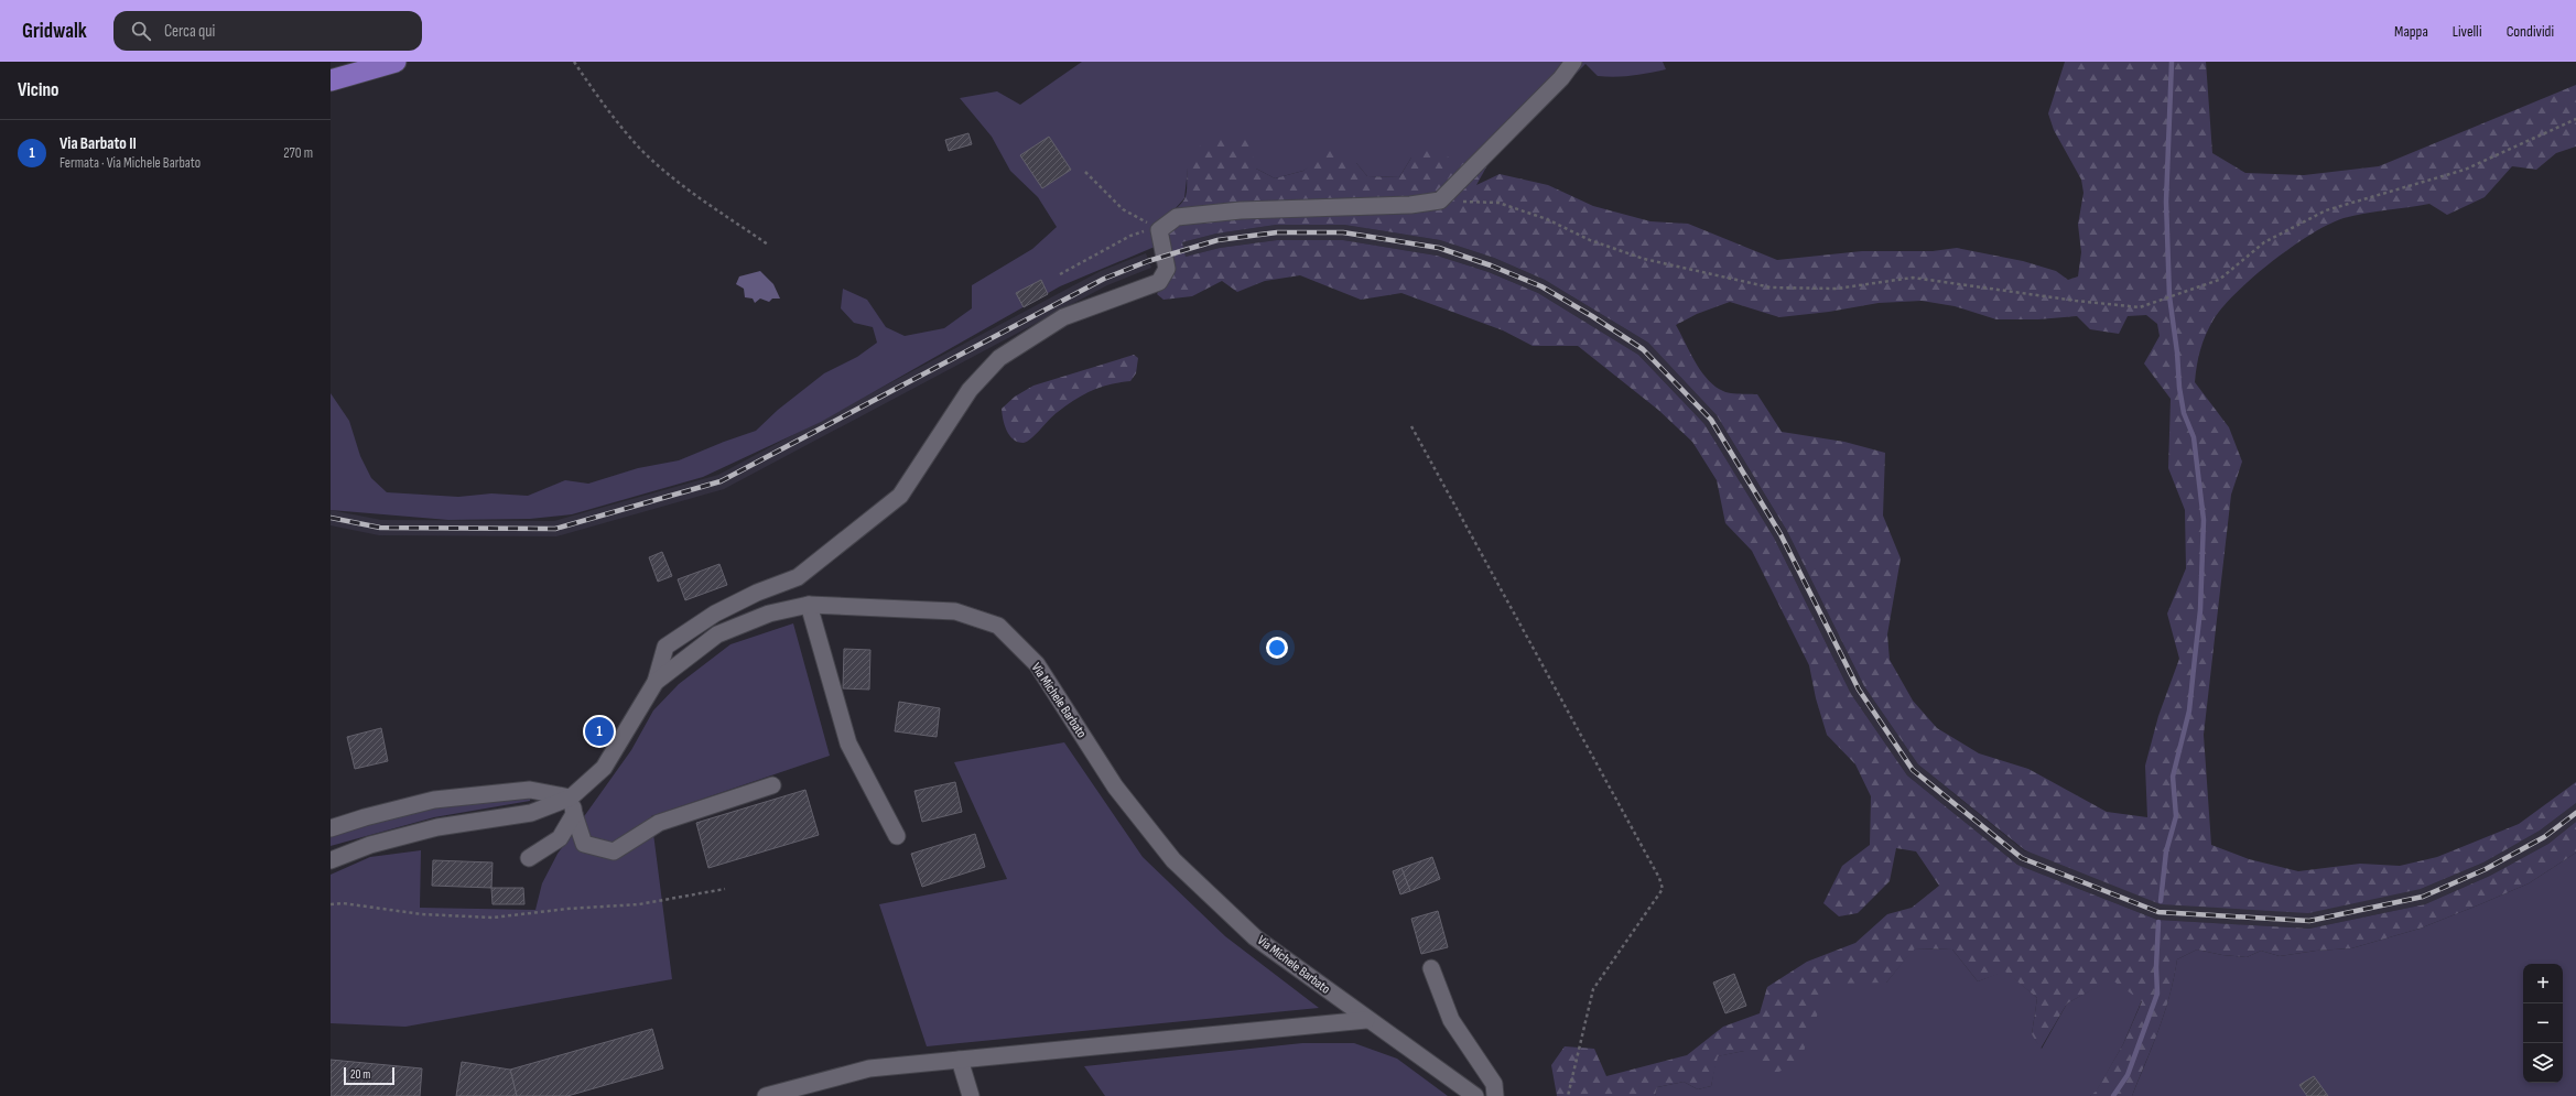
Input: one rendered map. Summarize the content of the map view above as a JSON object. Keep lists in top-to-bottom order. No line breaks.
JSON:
{"streets":{"street":["Via Michele Barbato"]},"scale_bar":"20 m","page":{"header":"Gridwalk","search":"Cerca qui","nav":["Mappa","Livelli","Condividi"],"heading":"Vicino","list":[{"mark":"1","name":"Via Barbato II","note":"Fermata · Via Michele Barbato","value":"270 m"}],"pins":"1","map_buttons":["+","−"],"scale":"20 m"}}
